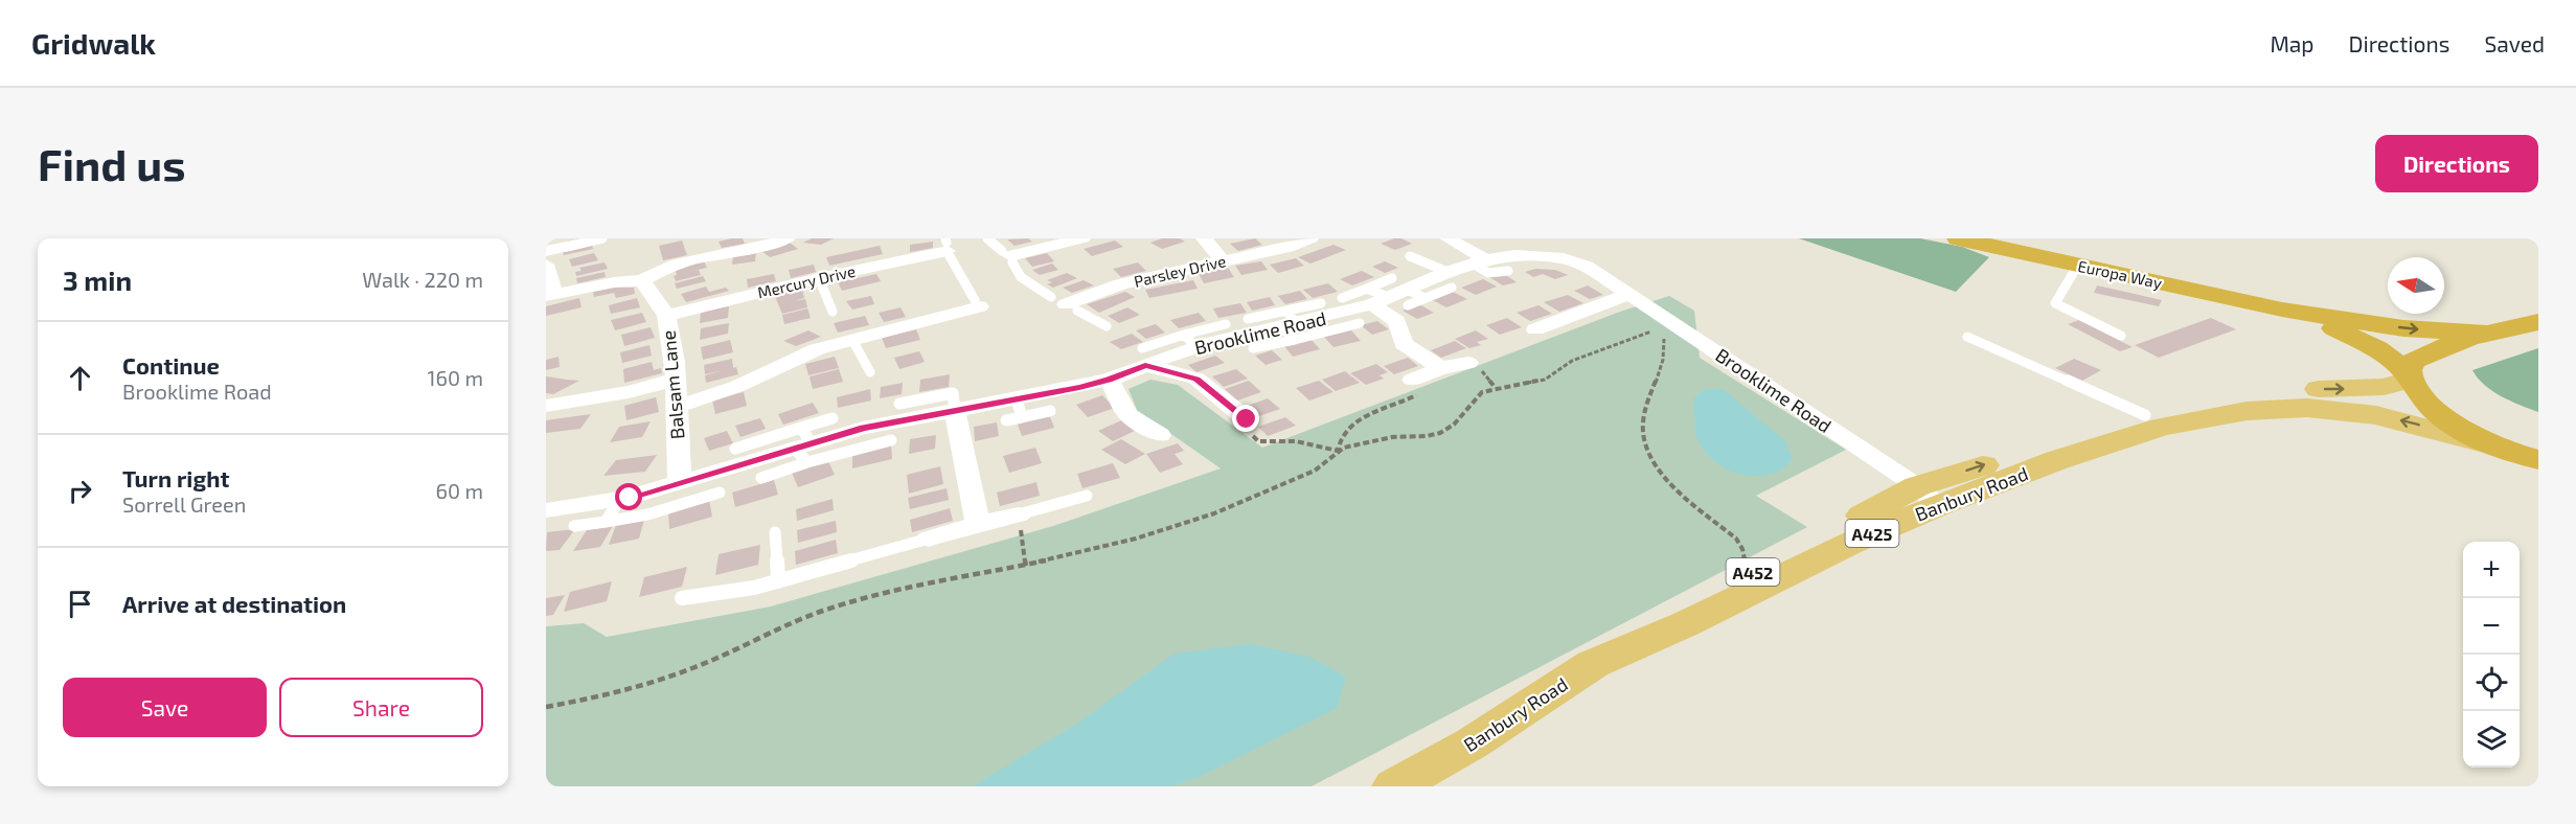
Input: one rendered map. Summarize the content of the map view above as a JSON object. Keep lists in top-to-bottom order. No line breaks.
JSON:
{"streets":{"highway":["Europa Way"],"main road":["Banbury Road","A452"],"street":["Parsley Drive","Mercury Drive","Brooklime Road","Balsam Lane"]},"crossings":[["Europa Way","Banbury Road"],["Mercury Drive","Balsam Lane"],["Brooklime Road","Balsam Lane"],["Brooklime Road","Banbury Road"],["Brooklime Road","A452"],["Banbury Road","A452"]],"north":"left","page":{"header":"Gridwalk","nav":["Map","Directions","Saved"],"buttons":["Directions",["Save","Share"]],"title":"Find us","heading":["3 min","Walk · 220 m"],"list":[["Continue","Brooklime Road","160 m"],["Turn right","Sorrell Green","60 m"],"Arrive at destination"],"map_buttons":["+","−"]}}
